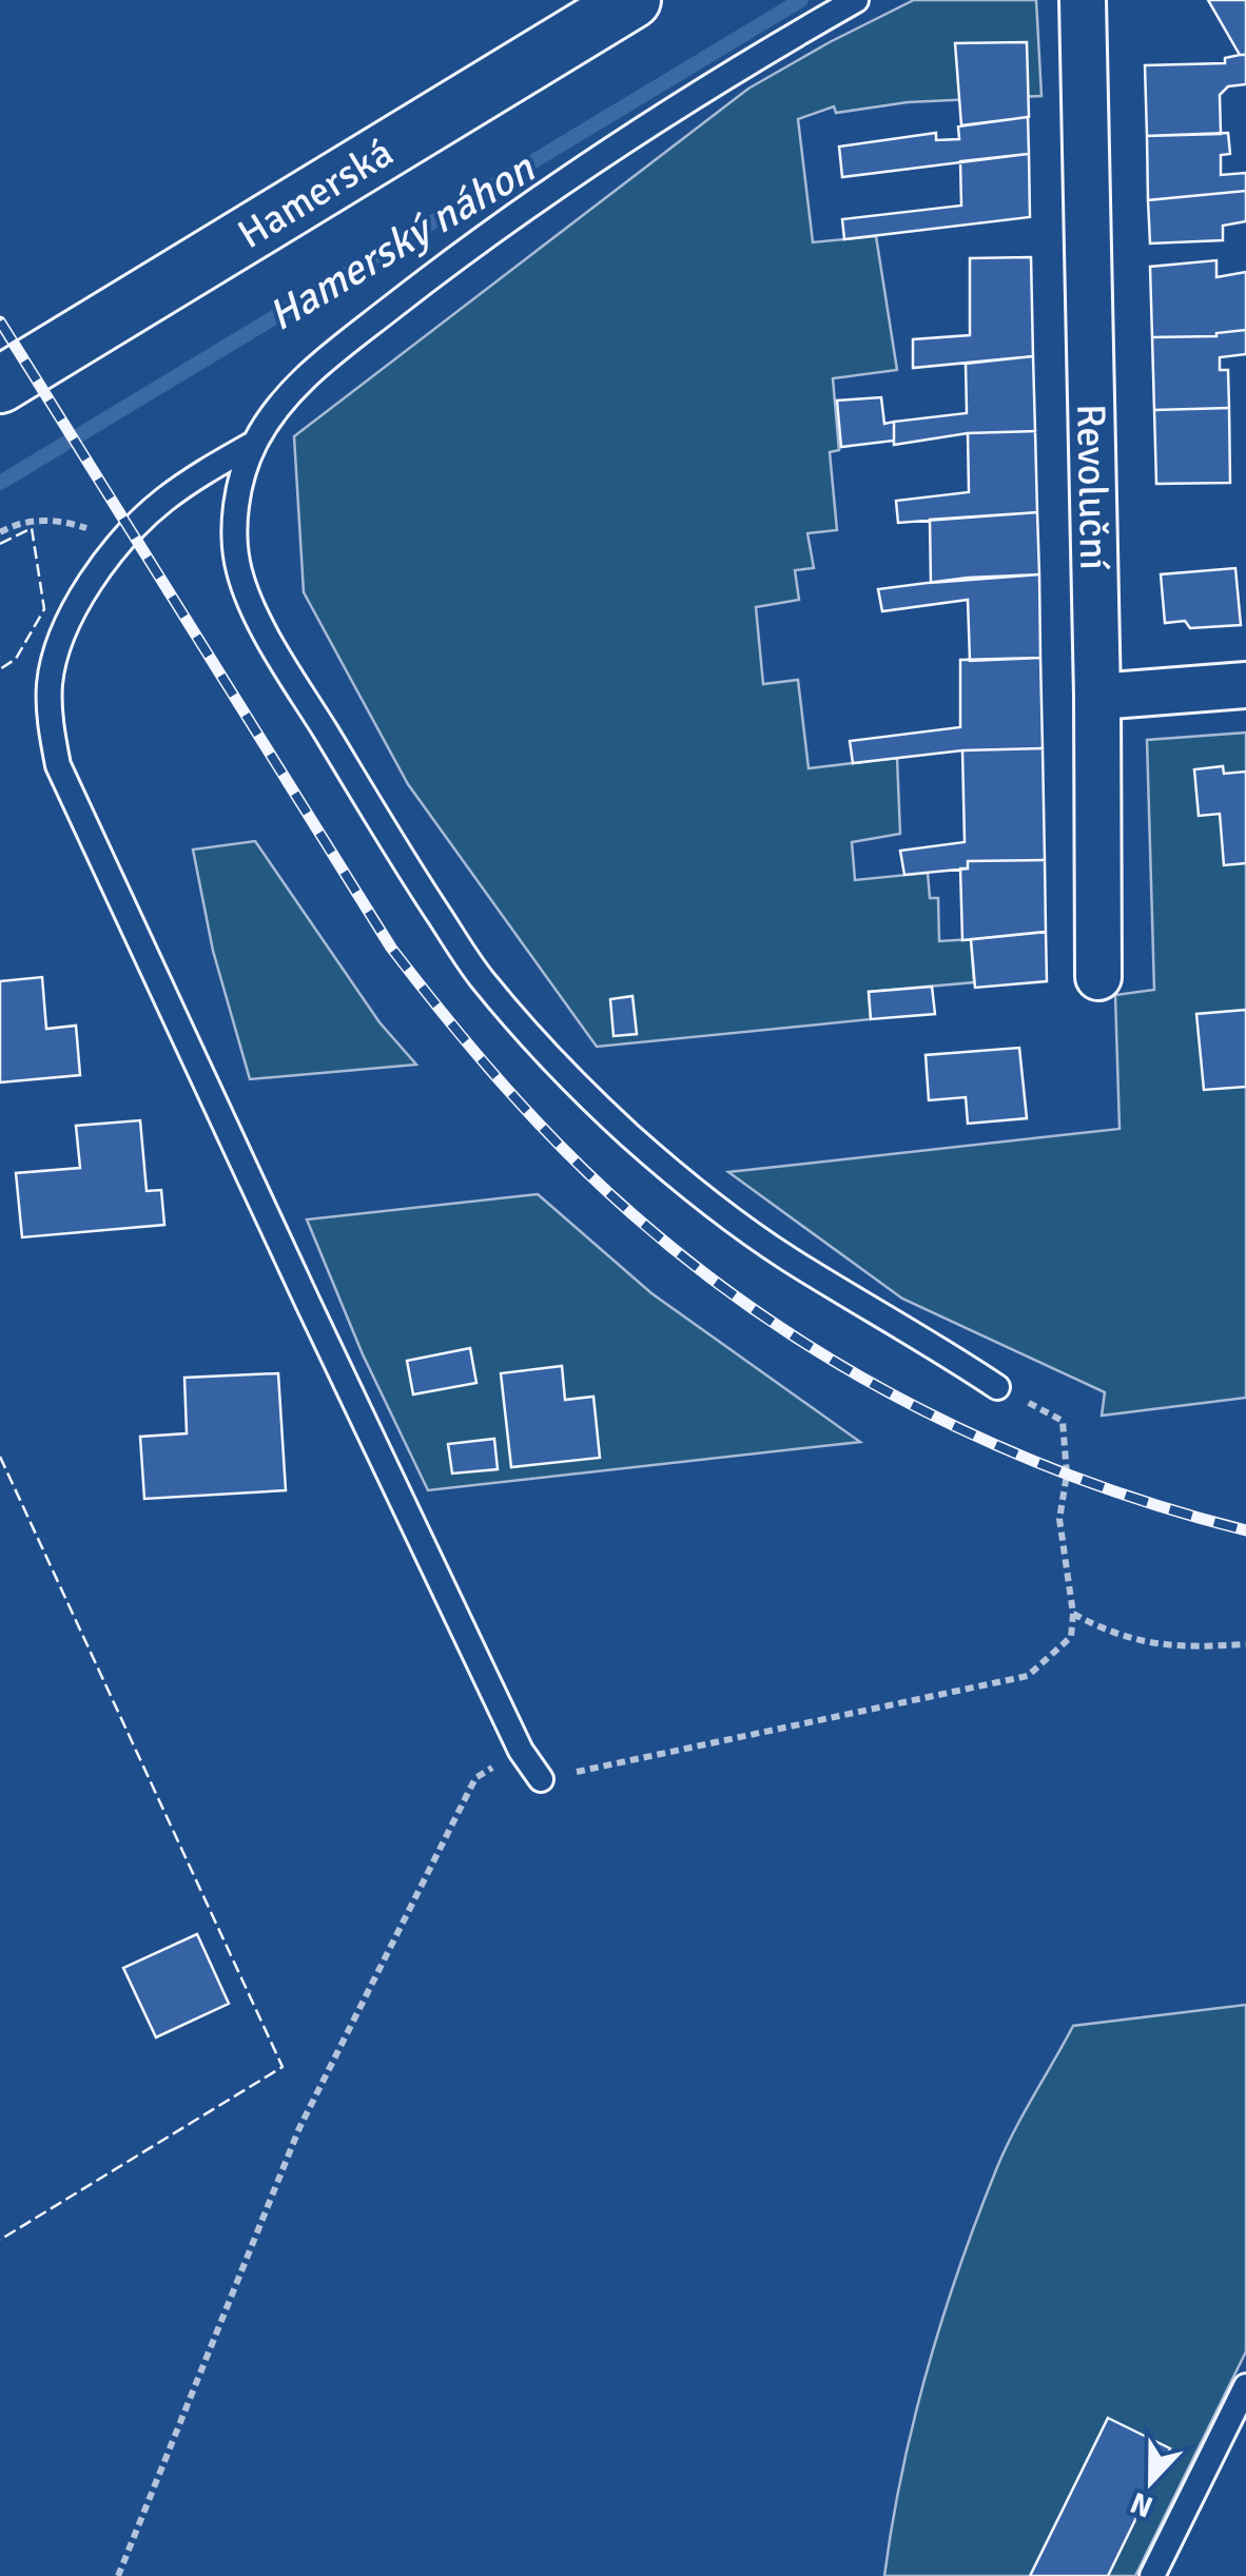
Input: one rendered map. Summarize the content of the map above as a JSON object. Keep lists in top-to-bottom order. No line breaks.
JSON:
{"streets":{"street":["Hamerská","Revoluční"]},"water":["Hamerský náhon"],"north":"bottom"}
